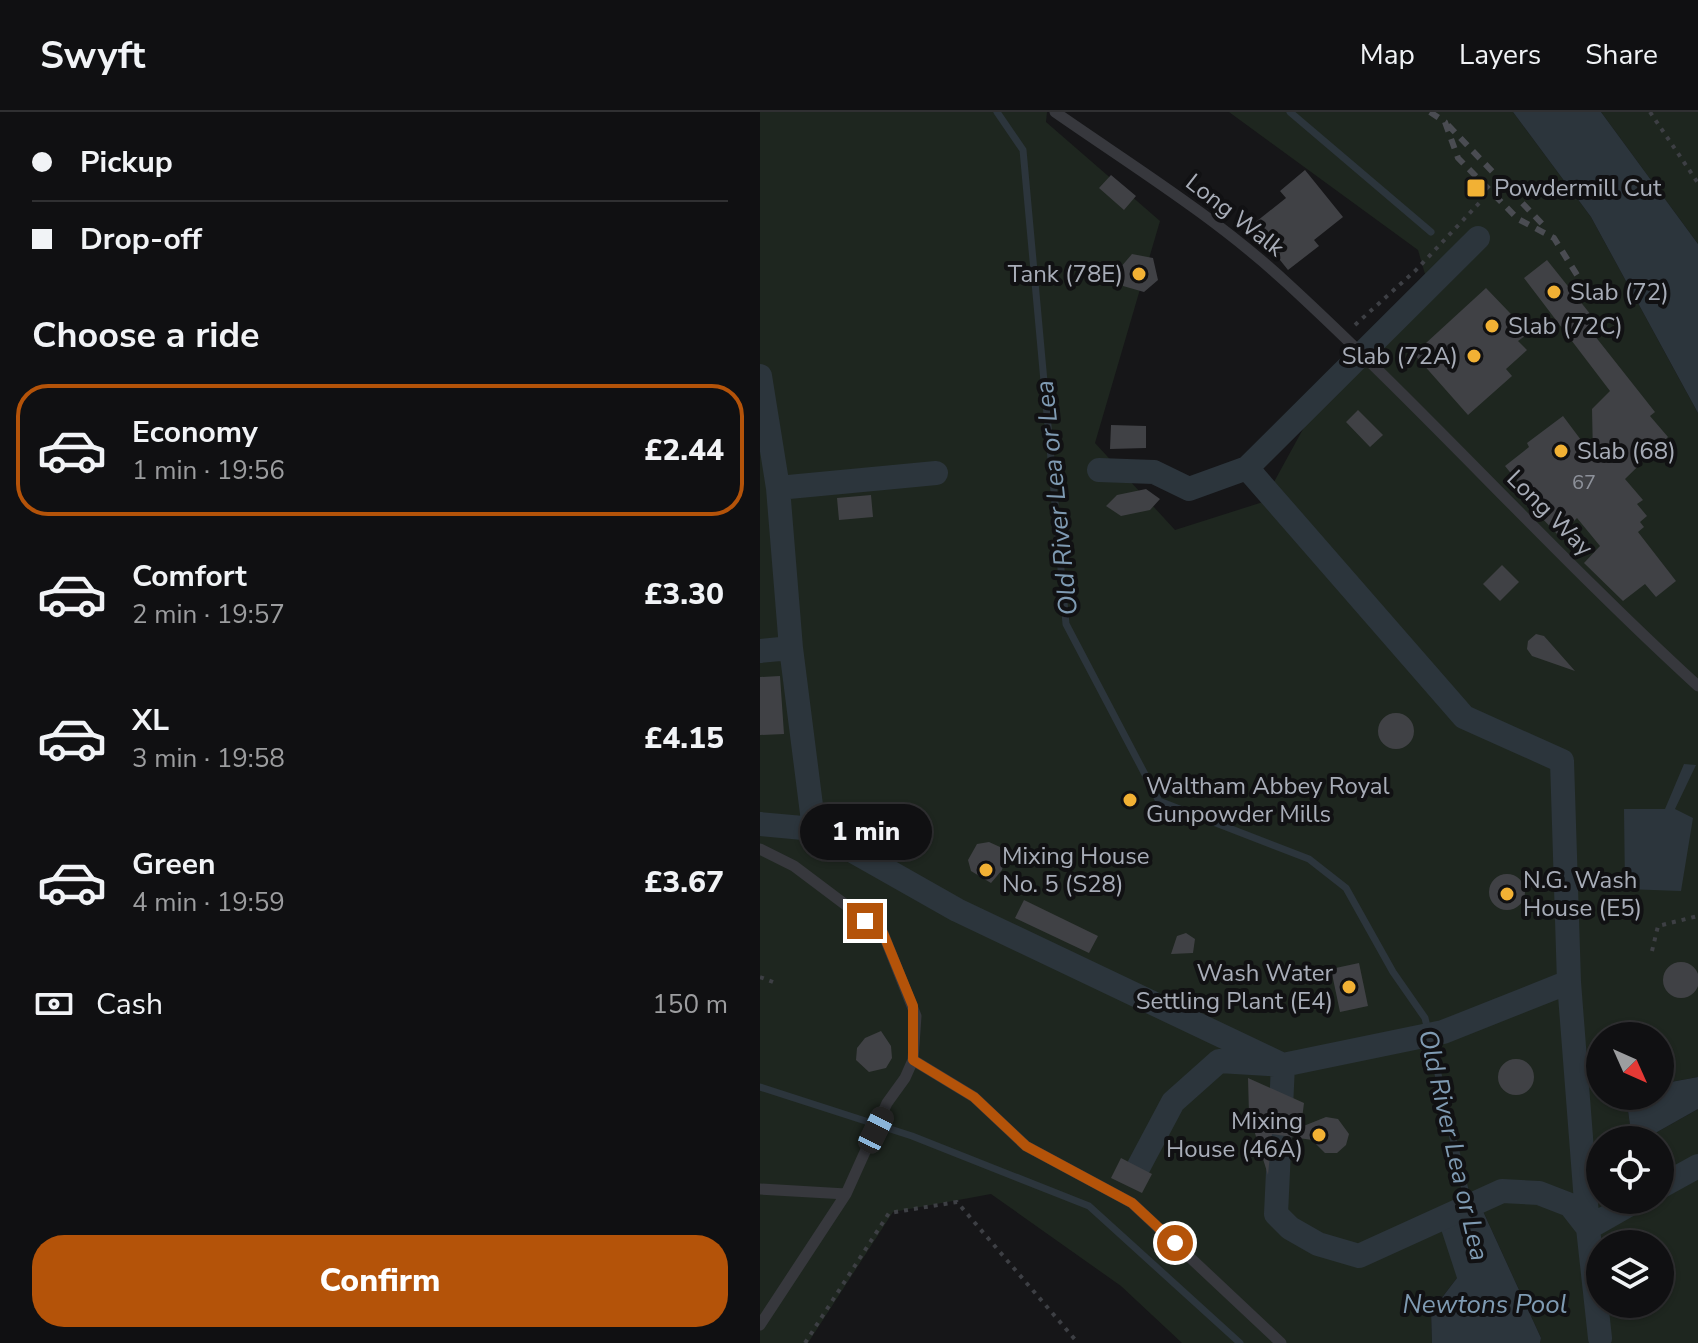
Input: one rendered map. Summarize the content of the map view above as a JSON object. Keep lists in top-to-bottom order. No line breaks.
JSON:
{"streets":{"lane":["Long Walk","Long Way"]},"crossings":[["Long Walk","Long Way"]],"water":["Old River Lea or Lea","Newtons Pool"],"places":{"transit":["Powdermill Cut"],"other":["Tank (78E)","Slab (72)","Slab (72C)","Slab (72A)","Slab (68)","Waltham Abbey Royal Gunpowder Mills","Mixing House No. 5 (S28)","N.G. Wash House (E5)","Wash Water Settling Plant (E4)","Mixing House (46A)"]},"house_numbers":["67"],"north":"bottom right","page":{"header":"Swyft","nav":["Map","Layers","Share"],"banner":["Pickup","Drop-off"],"heading":"Choose a ride","list":[{"name":"Economy","note":"1 min · 19:56","value":"£2.44"},{"name":"Comfort","note":"2 min · 19:57","value":"£3.30"},{"name":"XL","note":"3 min · 19:58","value":"£4.15"},{"name":"Green","note":"4 min · 19:59","value":"£3.67"}],"bubble":"1 min","pay":["Cash","150 m"],"buttons":"Confirm"}}
